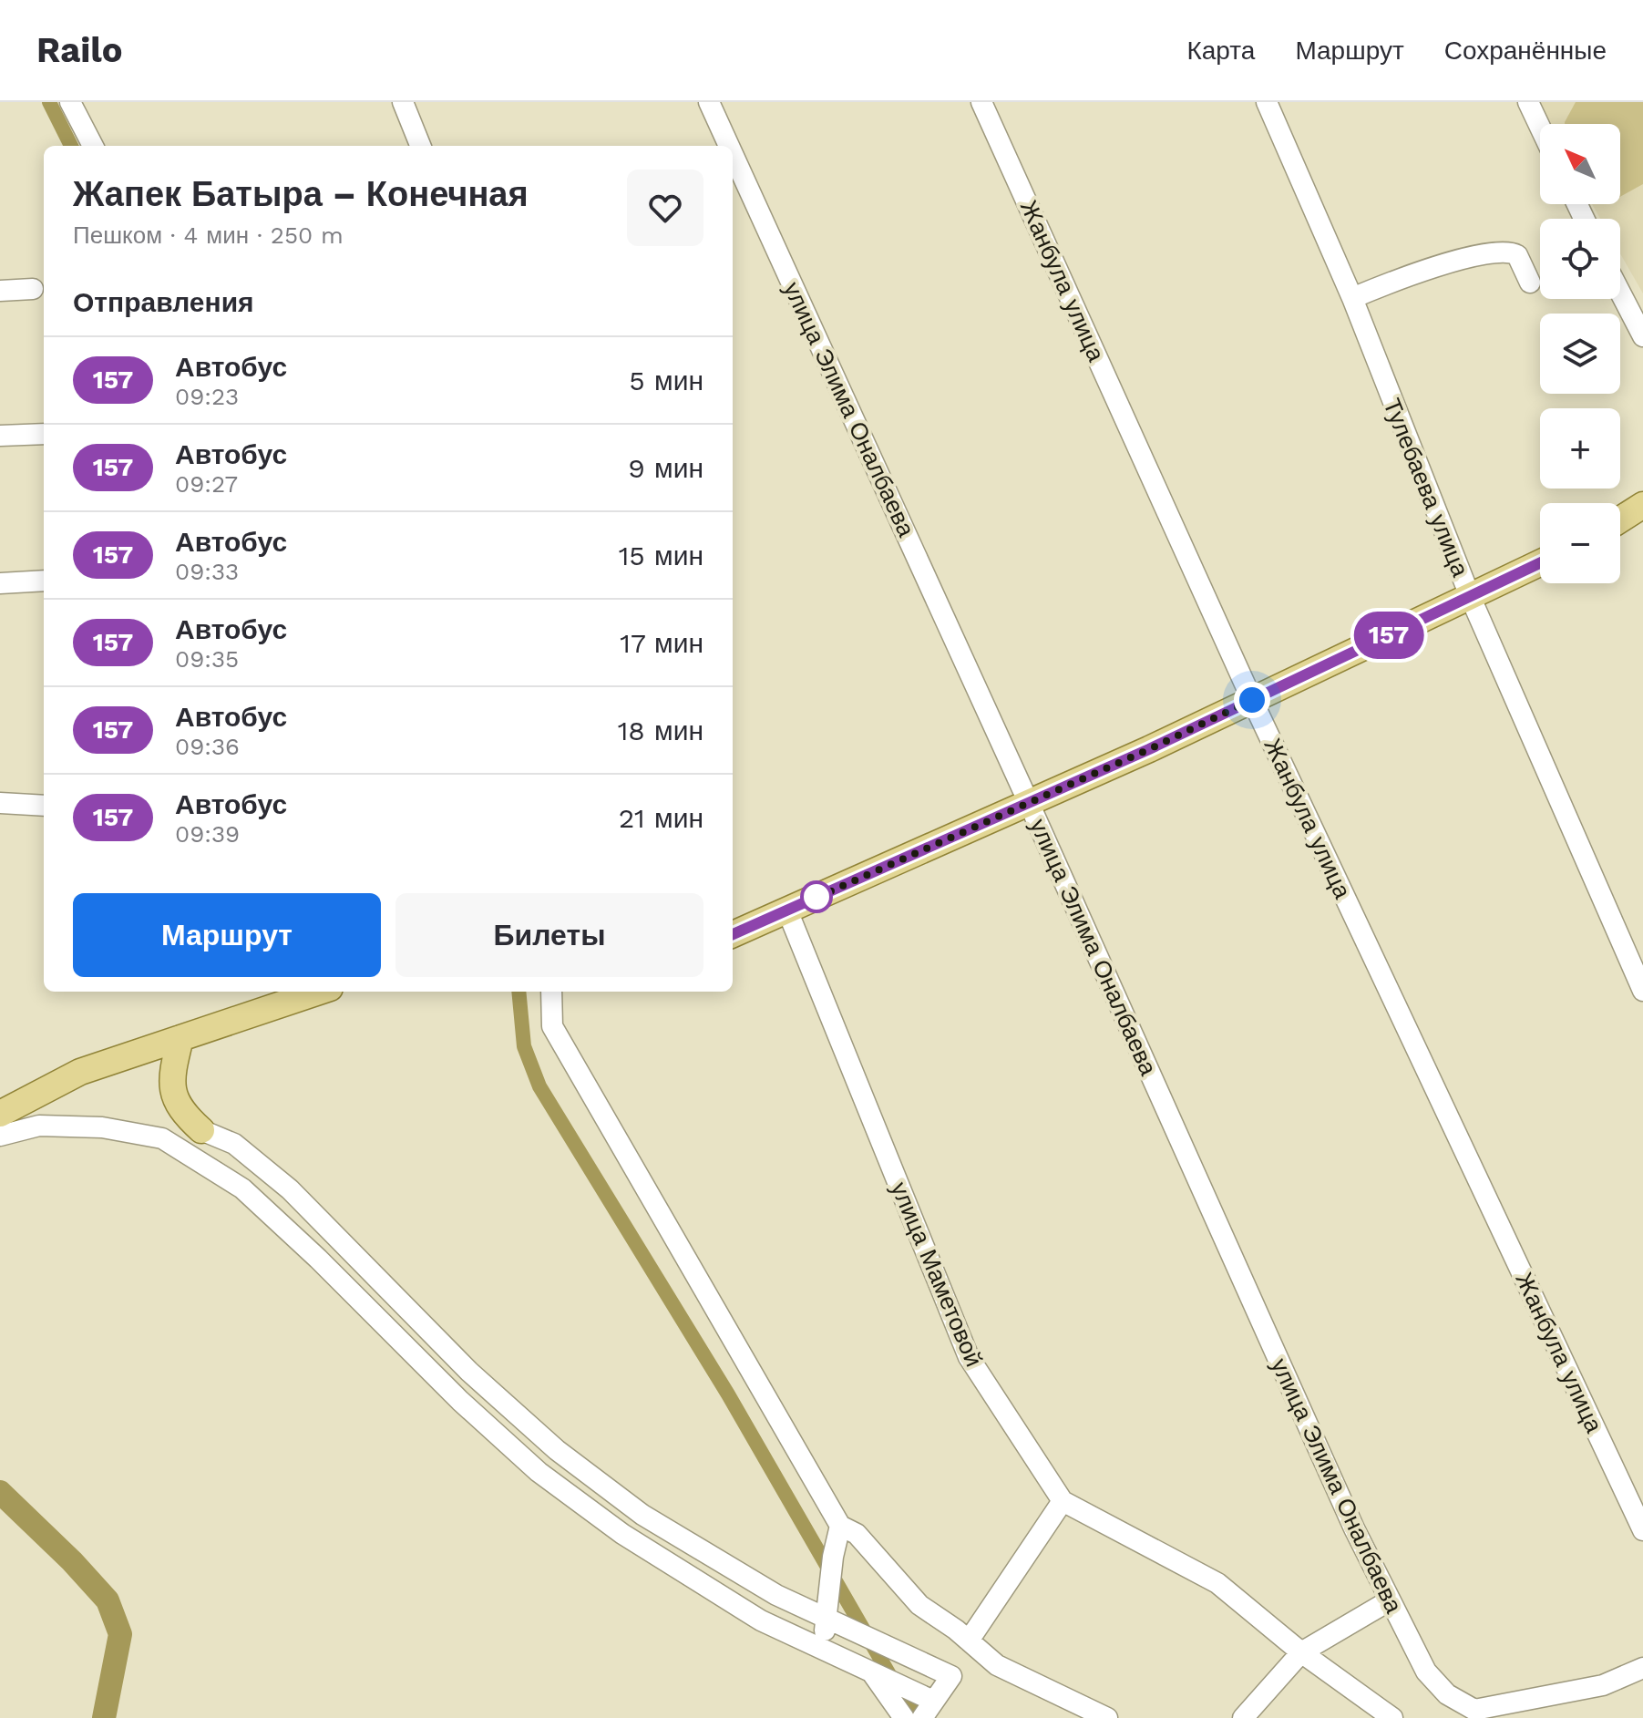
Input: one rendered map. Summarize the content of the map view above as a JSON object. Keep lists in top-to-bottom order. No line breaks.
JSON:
{"streets":{"street":["Жанбула улица","улица Элима Оналбаева","Тулебаева улица","улица Маметовой"]},"lines":["bus line 157"],"north":"top left","page":{"header":"Railo","nav":["Карта","Маршрут","Сохранённые"],"on_map":"157","map_buttons":["+","−"],"heading":[["Жапек Батыра – Конечная","Пешком · 4 мин · 250 m"],"Отправления"],"list":[{"mark":"157","name":"Автобус","note":"09:23","value":"5 мин"},{"mark":"157","name":"Автобус","note":"09:27","value":"9 мин"},{"mark":"157","name":"Автобус","note":"09:33","value":"15 мин"},{"mark":"157","name":"Автобус","note":"09:35","value":"17 мин"},{"mark":"157","name":"Автобус","note":"09:36","value":"18 мин"},{"mark":"157","name":"Автобус","note":"09:39","value":"21 мин"}],"buttons":["Маршрут","Билеты"]}}
